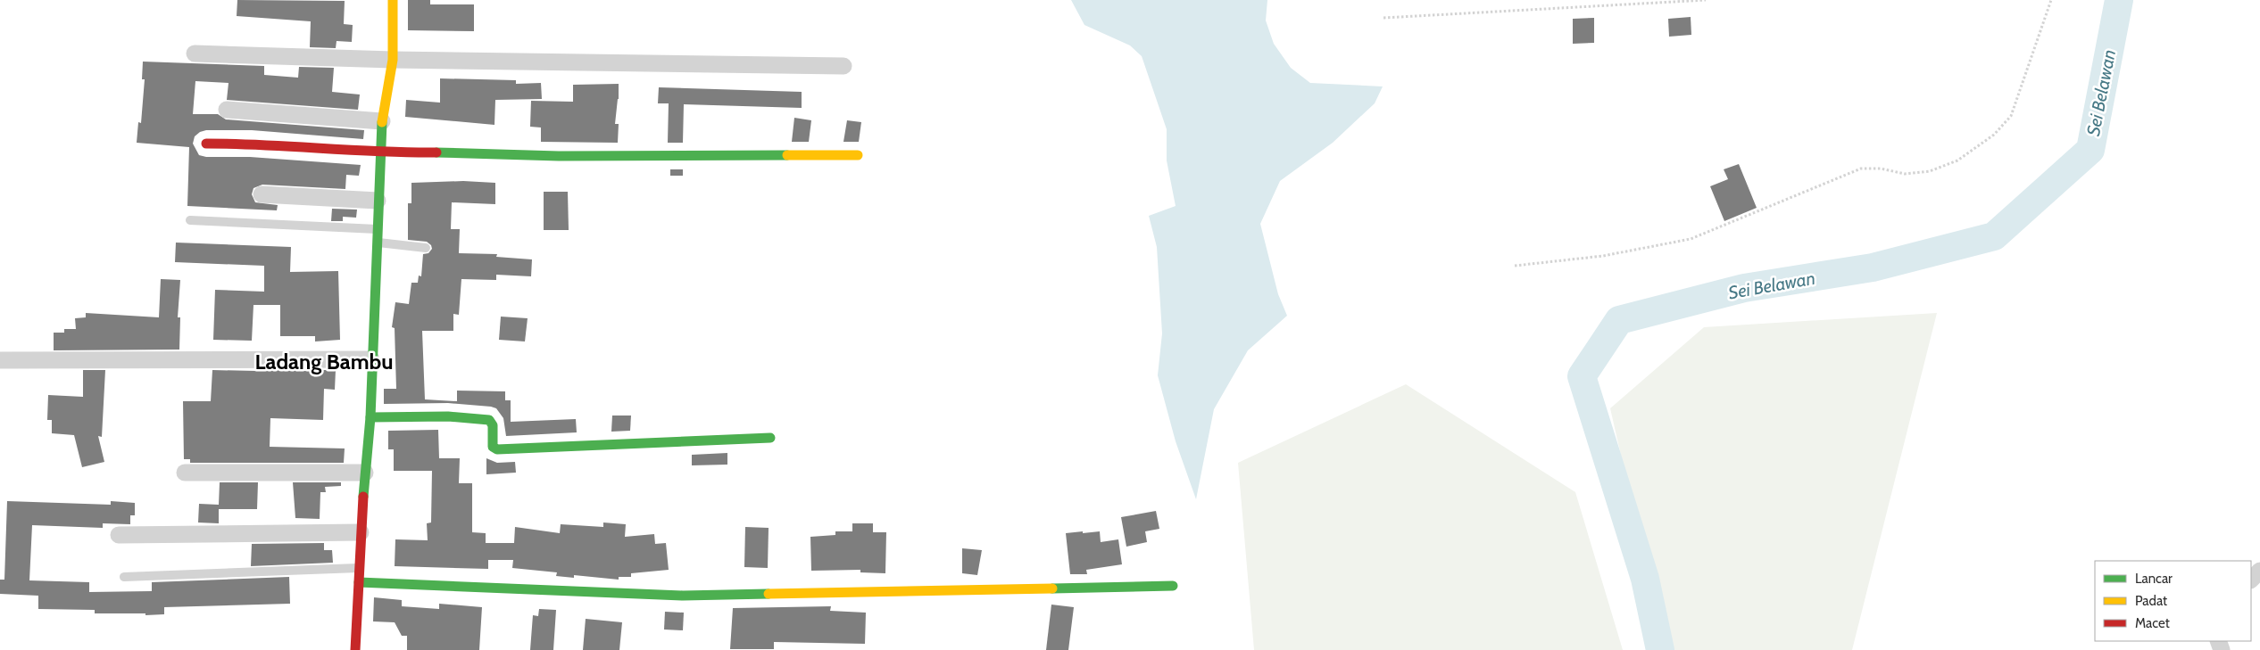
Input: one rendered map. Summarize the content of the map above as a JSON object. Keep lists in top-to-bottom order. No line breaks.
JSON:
{"districts":["Ladang Bambu"],"water":["Sei Belawan"],"legend":["Lancar","Padat","Macet"]}
